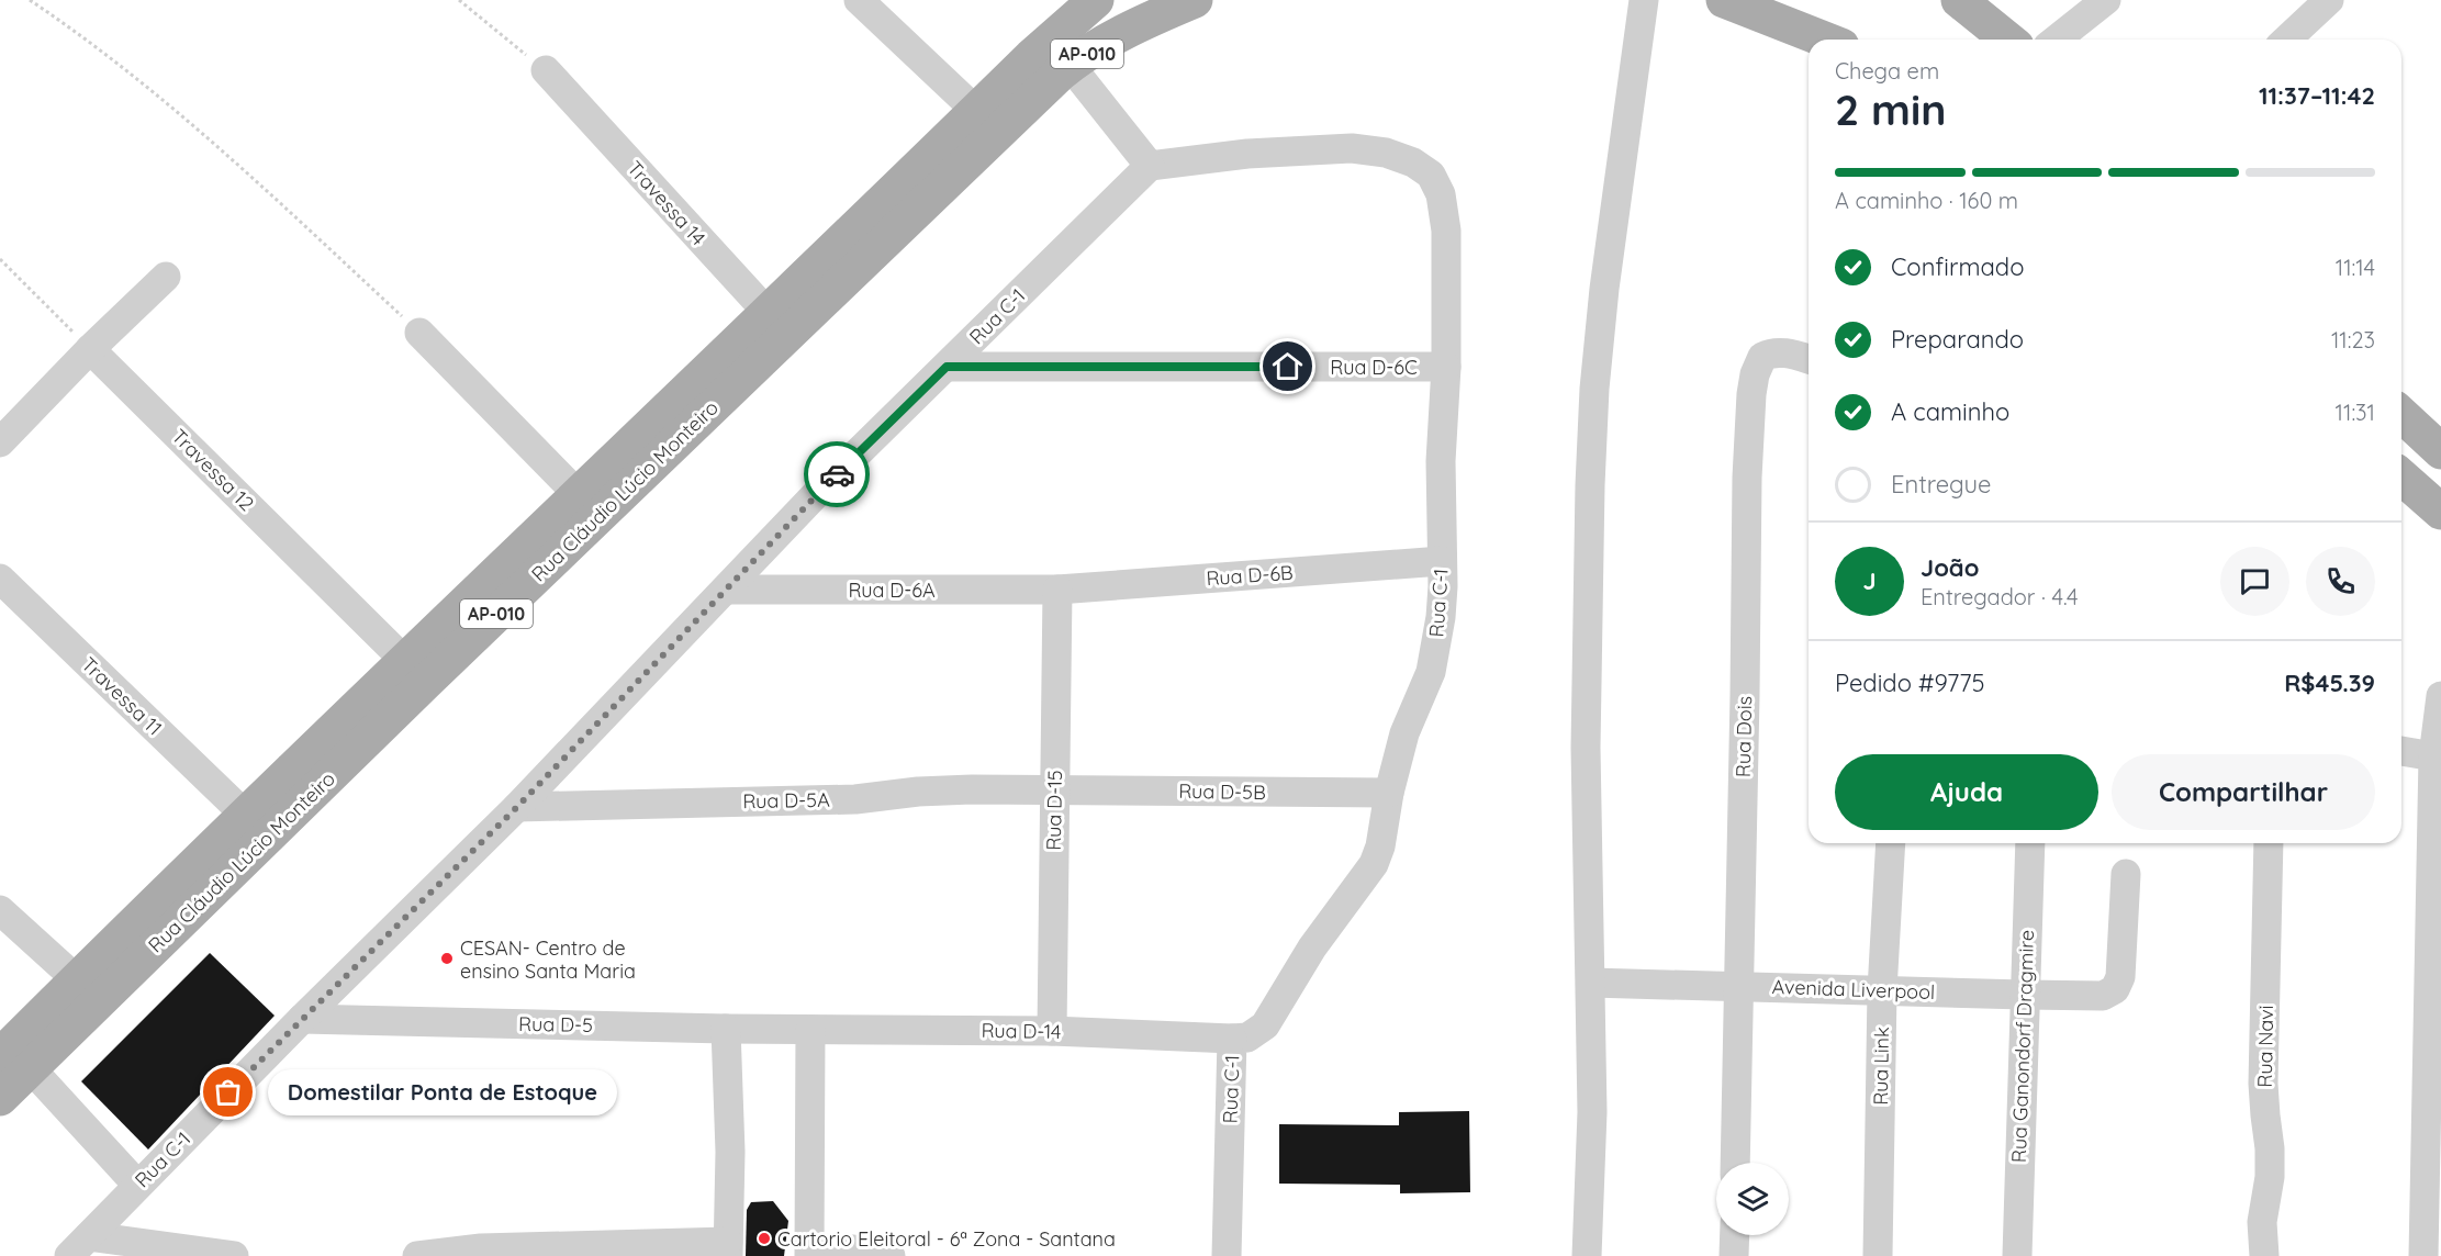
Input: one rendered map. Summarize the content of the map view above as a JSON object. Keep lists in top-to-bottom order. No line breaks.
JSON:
{"streets":{"main road":["AP-010","Rua Cláudio Lúcio Monteiro"],"street":["Travessa 14","Rua C-1","Rua D-6C","Travessa 12","Rua D-6B","Rua D-6A","Travessa 11","Rua Dois","Rua D-5B","Rua D-5A","Rua D-15","Avenida Liverpool","Rua D-5","Rua D-14","Rua Ganondorf Dragmire","Rua Navi","Rua Link"]},"crossings":[["AP-010","Rua Cláudio Lúcio Monteiro"],["Travessa 14","Rua Cláudio Lúcio Monteiro"],["Rua C-1","Rua D-6C"],["Rua C-1","Rua D-6B"],["Rua C-1","Rua D-6A"],["Rua C-1","Rua D-5B"],["Rua C-1","Rua D-5A"],["Rua C-1","Rua D-5"],["Rua C-1","Rua D-14"],["Travessa 12","Rua Cláudio Lúcio Monteiro"],["Rua Cláudio Lúcio Monteiro","Travessa 11"],["Rua D-6B","Rua D-6A"],["Rua D-6B","Rua D-15"],["Rua D-6A","Rua D-15"],["Rua Dois","Avenida Liverpool"],["Rua D-5B","Rua D-5A"],["Rua D-5B","Rua D-15"],["Rua D-5A","Rua D-15"],["Rua D-15","Rua D-14"],["Avenida Liverpool","Rua Ganondorf Dragmire"],["Avenida Liverpool","Rua Link"],["Rua D-5","Rua D-14"]],"places":["CESAN- Centro de ensino Santa Maria","Domestilar Ponta de Estoque","Cartorio Eleitoral - 6ª Zona - Santana"],"page":{"heading":["2 min","Chega em","11:37–11:42"],"panel":["João","Entregador · 4.4","Pedido #9775","R$45.39"],"bar":"A caminho · 160 m","list":[["Confirmado","11:14"],["Preparando","11:23"],["A caminho","11:31"],"Entregue"],"round":"J","buttons":["Ajuda","Compartilhar"],"bubble":"Domestilar Ponta de Estoque"}}
